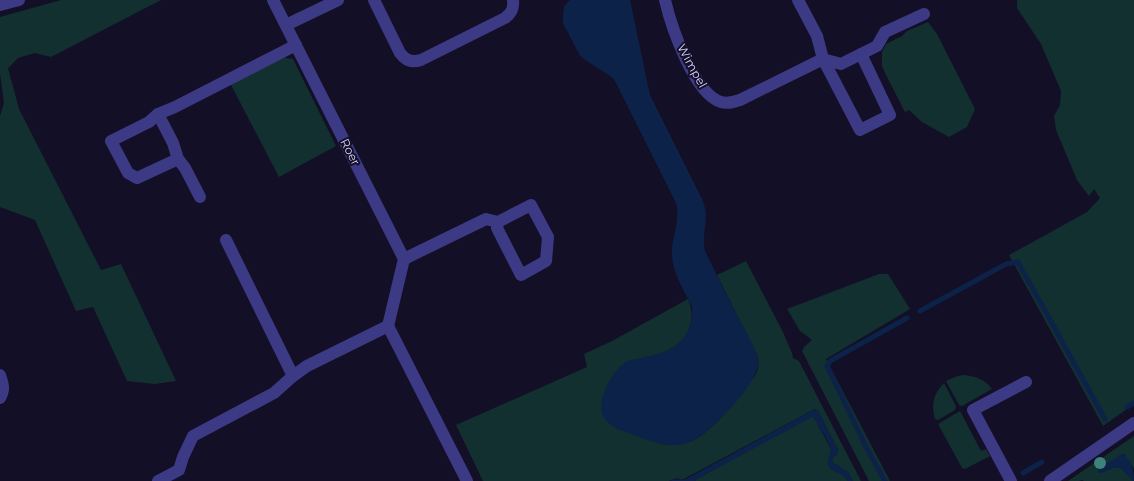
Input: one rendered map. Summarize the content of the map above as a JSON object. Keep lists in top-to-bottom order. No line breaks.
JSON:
{"streets":{"street":["Wimpel","Roer"]}}
